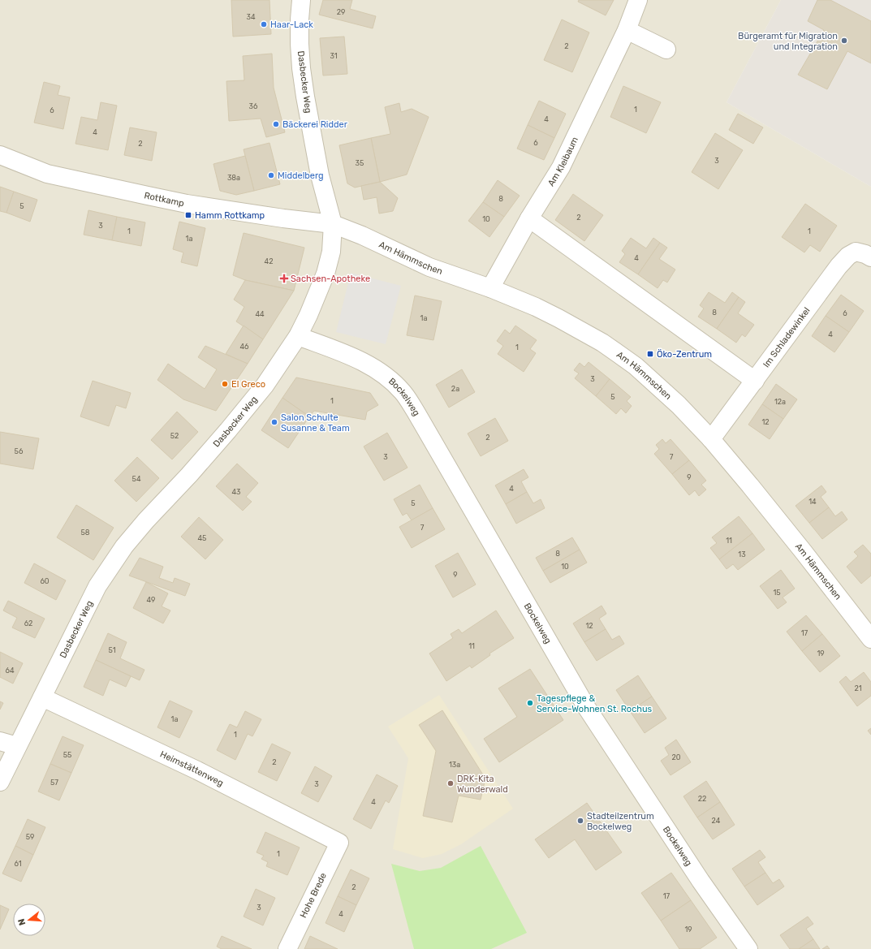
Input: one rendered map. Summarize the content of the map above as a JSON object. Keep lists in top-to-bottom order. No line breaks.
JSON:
{"streets":{"street":["Dasbecker Weg","Am Kleibaum","Rottkamp","Am Hämmschen","Im Schladewinkel","Bockelweg","Heimstättenweg","Hohe Brede"]},"crossings":[["Dasbecker Weg","Rottkamp"],["Dasbecker Weg","Am Hämmschen"],["Dasbecker Weg","Bockelweg"],["Dasbecker Weg","Heimstättenweg"],["Am Kleibaum","Am Hämmschen"],["Rottkamp","Am Hämmschen"],["Am Hämmschen","Im Schladewinkel"],["Heimstättenweg","Hohe Brede"]],"places":{"other":["Haar-Lack","Bürgeramt für Migration und Integration","Bäckerei Ridder","Middelberg","El Greco","Salon Schulte Susanne & Team","Tagespflege & Service-Wohnen St. Rochus","DRK-Kita Wunderwald","Stadteilzentrum Bockelweg"],"transit":["Hamm Rottkamp","Öko-Zentrum"],"health":["Sachsen-Apotheke"]},"house_numbers":["29","34","2","31","36","1","6","4","4","6","2","3","35","38a","8","5","2","10","3","1","1","1a","4","42","8","6","44","1a","4","46","1","3","2a","5","1","12a","12","52","2","56","3","7","9","54","4","43","14","5","7","58","45","11","8","13","10","9","60","15","49","62","12","17","11","51","19","64","21","1a","1","55","20","2","13a","57","3","22","4","24","59","1","61","2","17","3","4","19"],"north":"left"}
